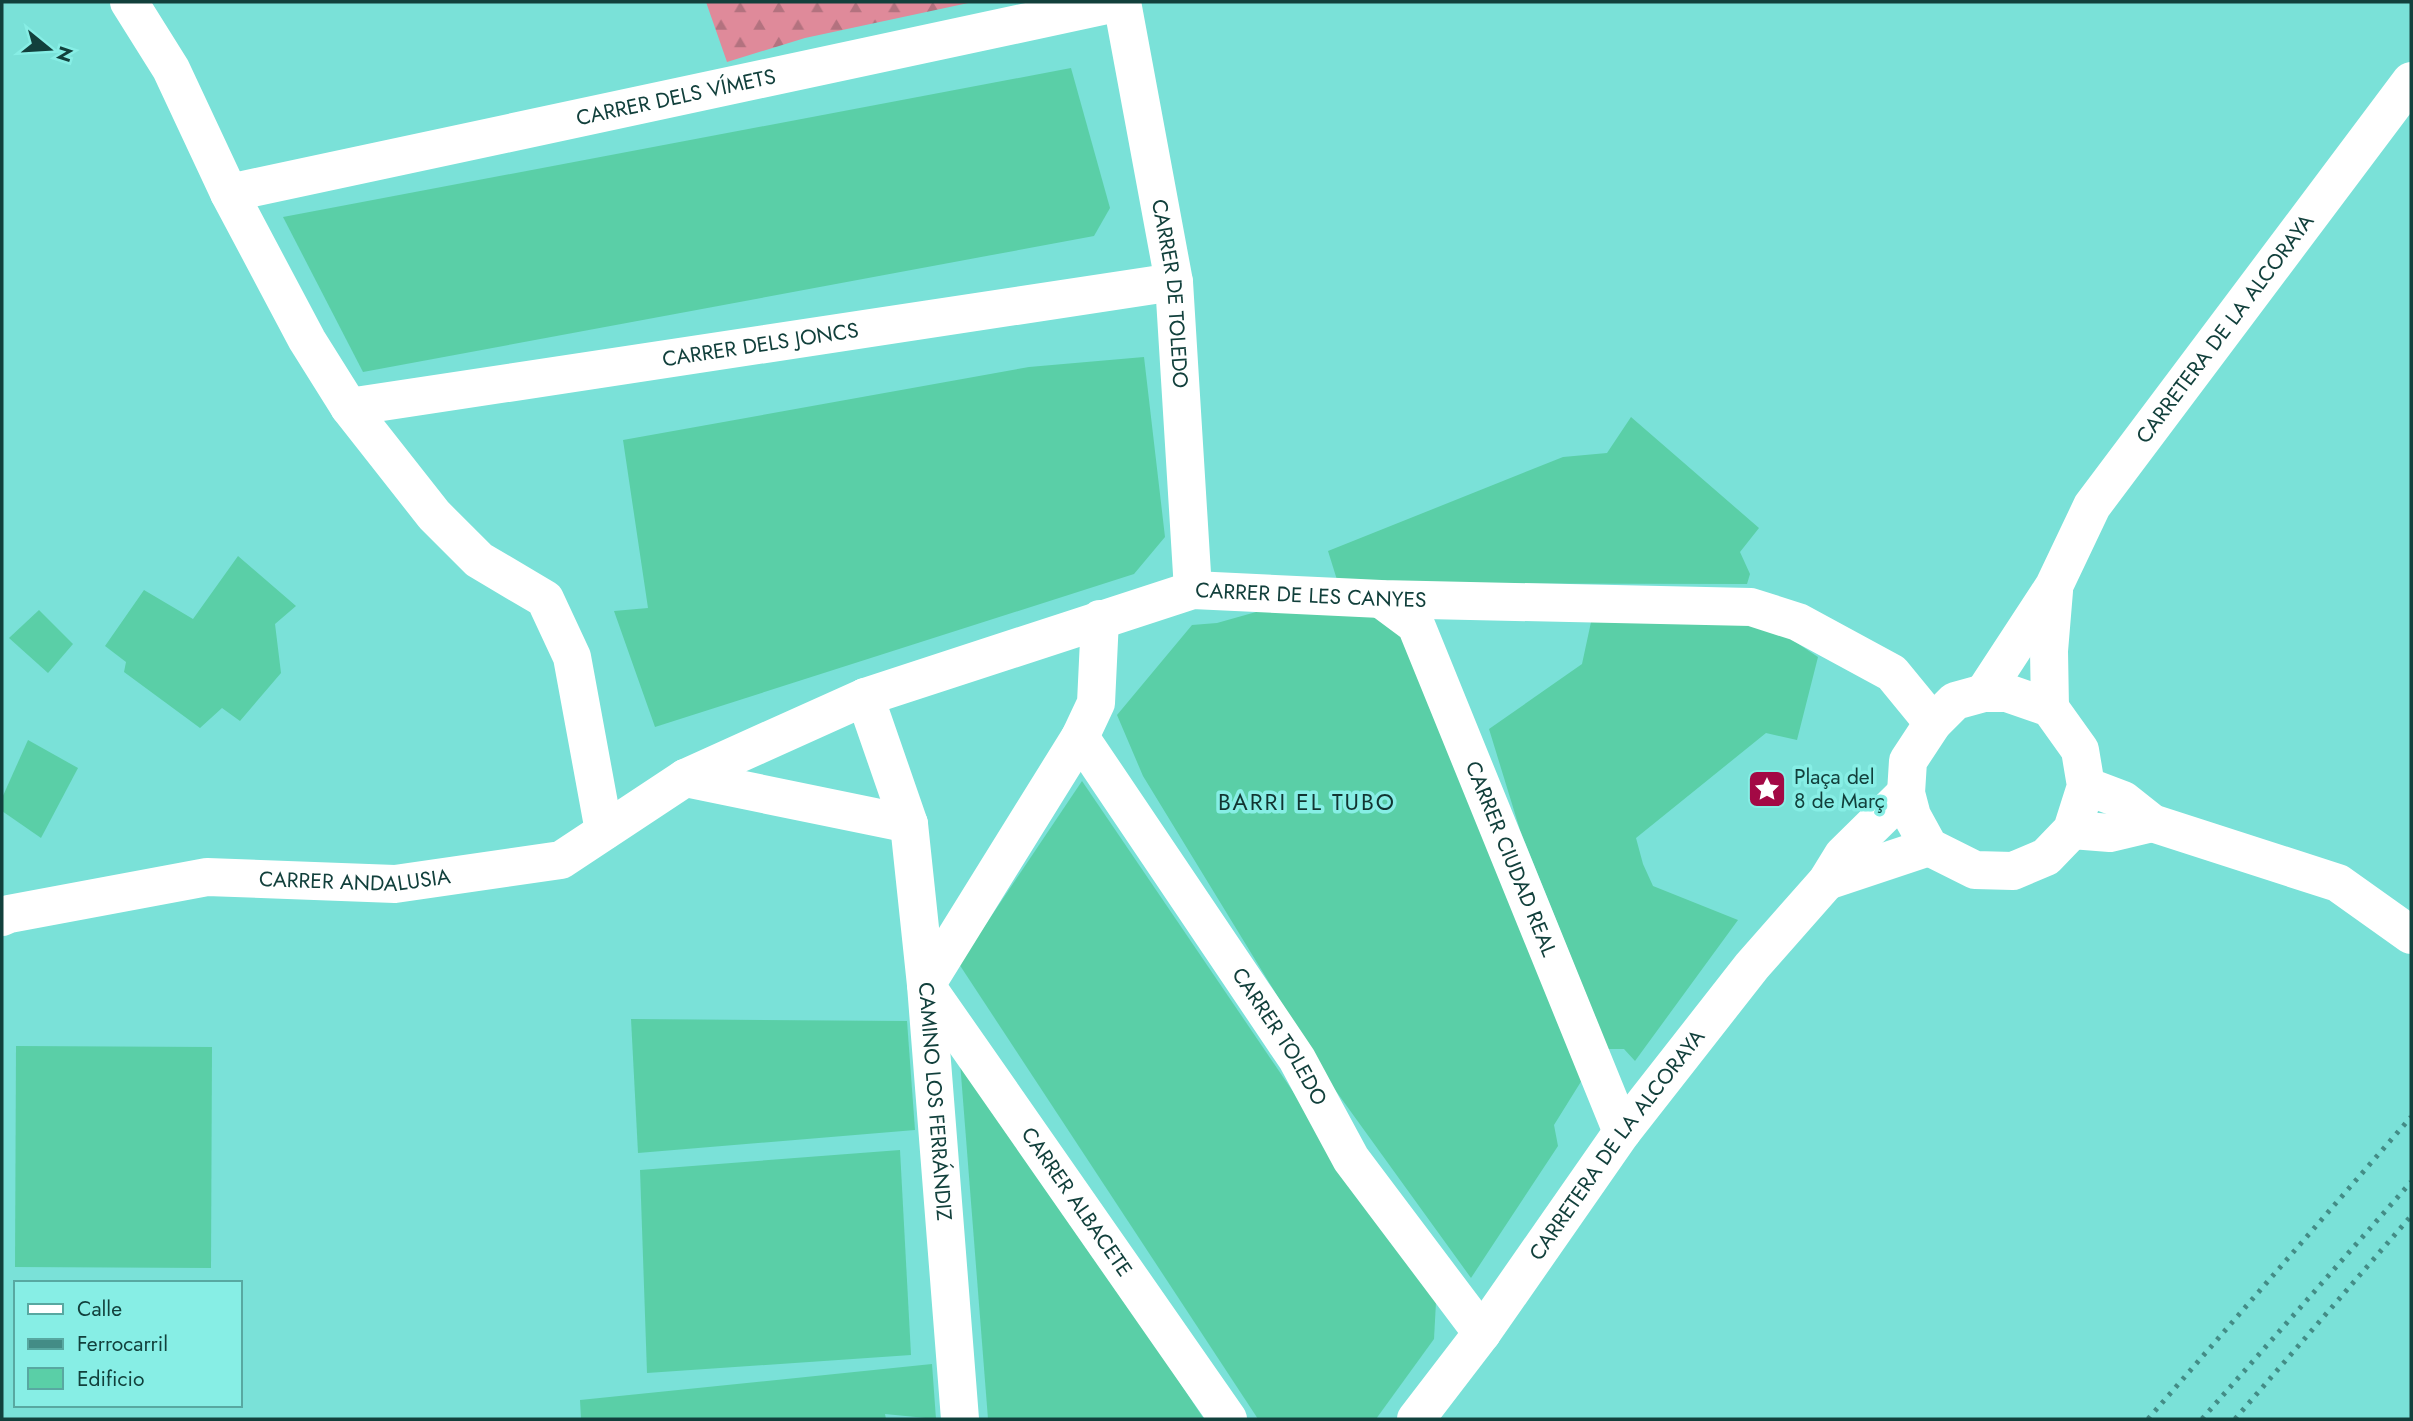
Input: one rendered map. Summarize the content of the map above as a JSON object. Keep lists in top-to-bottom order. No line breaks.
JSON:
{"streets":{"street":["CARRER DELS VÍMETS","CARRER DE TOLEDO","CARRETERA DE LA ALCORAYA","CARRER DELS JONCS","CARRER DE LES CANYES","CARRER CIUDAD REAL","CARRER ANDALUSIA","CARRER TOLEDO","CAMINO LOS FERRÁNDIZ","CARRER ALBACETE"]},"crossings":[["CARRER DELS VÍMETS","CARRER DE TOLEDO"],["CARRER DE TOLEDO","CARRER DELS JONCS"],["CARRER DE TOLEDO","CARRER DE LES CANYES"],["CARRETERA DE LA ALCORAYA","CARRER DE LES CANYES"],["CARRETERA DE LA ALCORAYA","CARRER CIUDAD REAL"],["CARRETERA DE LA ALCORAYA","CARRER TOLEDO"],["CARRER DE LES CANYES","CARRER CIUDAD REAL"],["CARRER DE LES CANYES","CARRER ANDALUSIA"],["CARRER DE LES CANYES","CAMINO LOS FERRÁNDIZ"],["CARRER TOLEDO","CAMINO LOS FERRÁNDIZ"],["CAMINO LOS FERRÁNDIZ","CARRER ALBACETE"]],"districts":["BARRI EL TUBO"],"places":{"place":["Plaça del 8 de Març"]},"legend":["Calle","Ferrocarril","Edificio"],"north":"right"}
